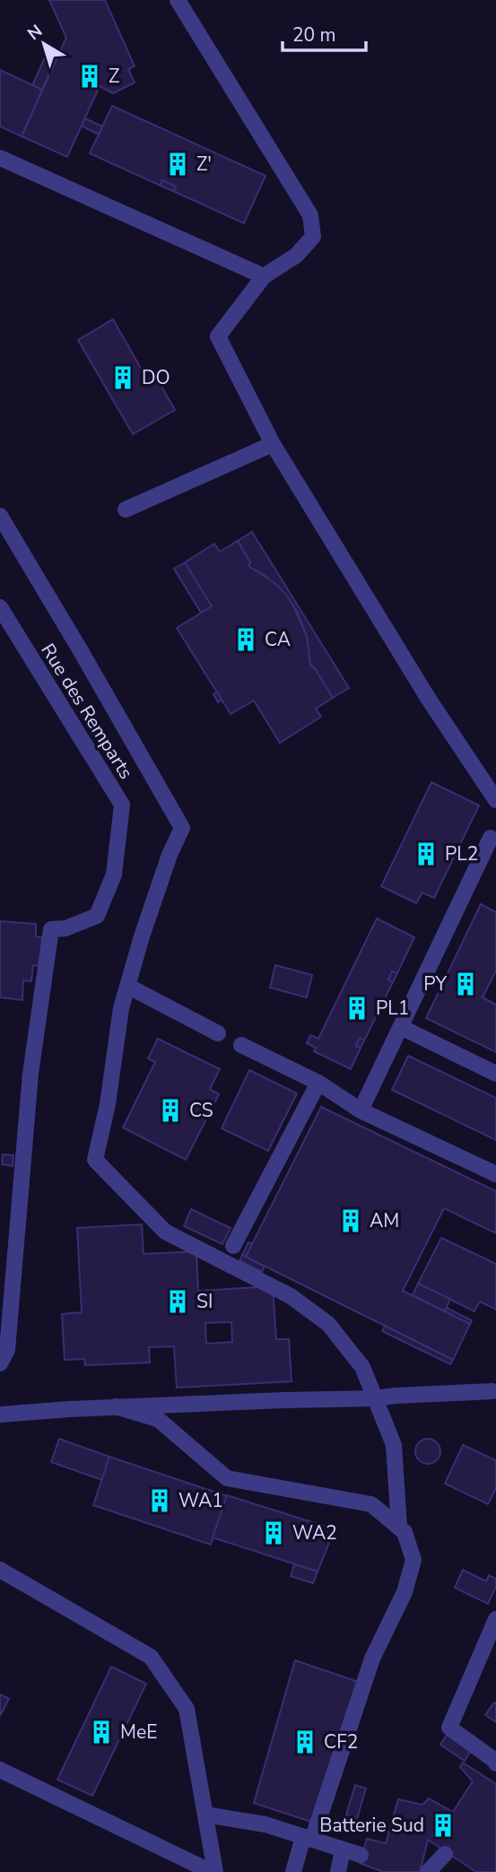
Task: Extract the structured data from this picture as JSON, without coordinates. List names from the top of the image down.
{
  "streets": {
    "lane": ["Rue des Remparts"]
  },
  "places": {
    "building": [
      "Z",
      "Z'",
      "DO",
      "CA",
      "PL2",
      "PY",
      "PL1",
      "CS",
      "AM",
      "SI",
      "WA1",
      "WA2",
      "MeE",
      "CF2",
      "Batterie Sud"
    ]
  },
  "scale_bar": "20 m",
  "north": "top left"
}
